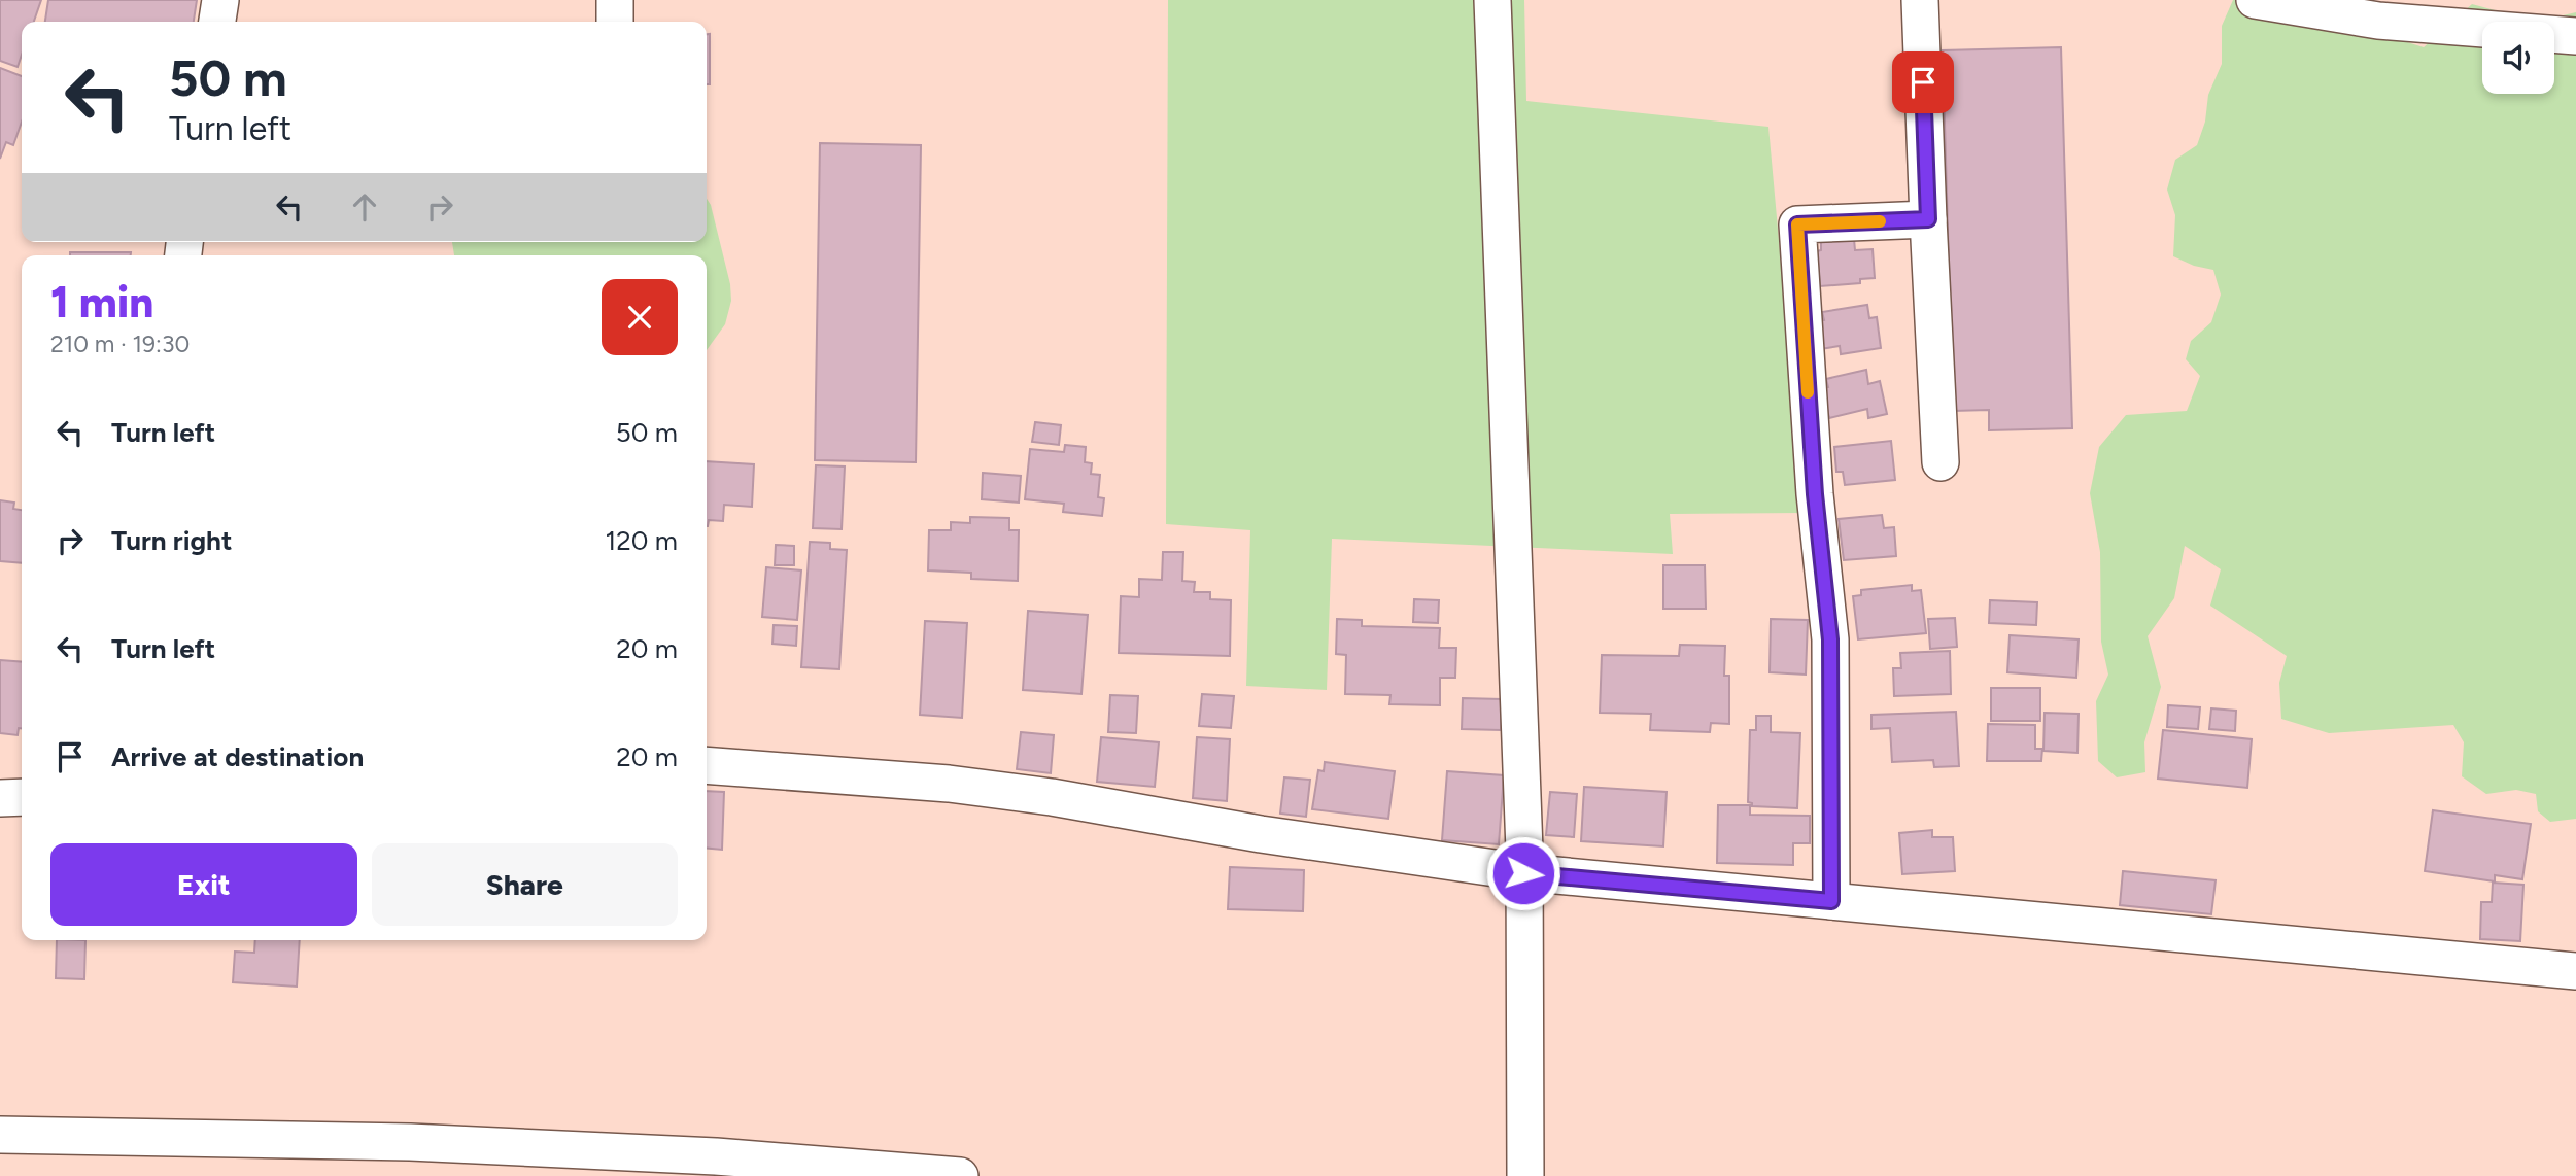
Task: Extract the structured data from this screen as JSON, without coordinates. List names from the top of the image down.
{
  "page": {
    "turn": ["50 m", "Turn left"],
    "heading": ["1 min", "210 m · 19:30"],
    "list": [
      {
        "name": "Turn left",
        "value": "50 m"
      },
      {
        "name": "Turn right",
        "value": "120 m"
      },
      {
        "name": "Turn left",
        "value": "20 m"
      },
      {
        "name": "Arrive at destination",
        "value": "20 m"
      }
    ],
    "buttons": ["Exit", "Share"]
  }
}
